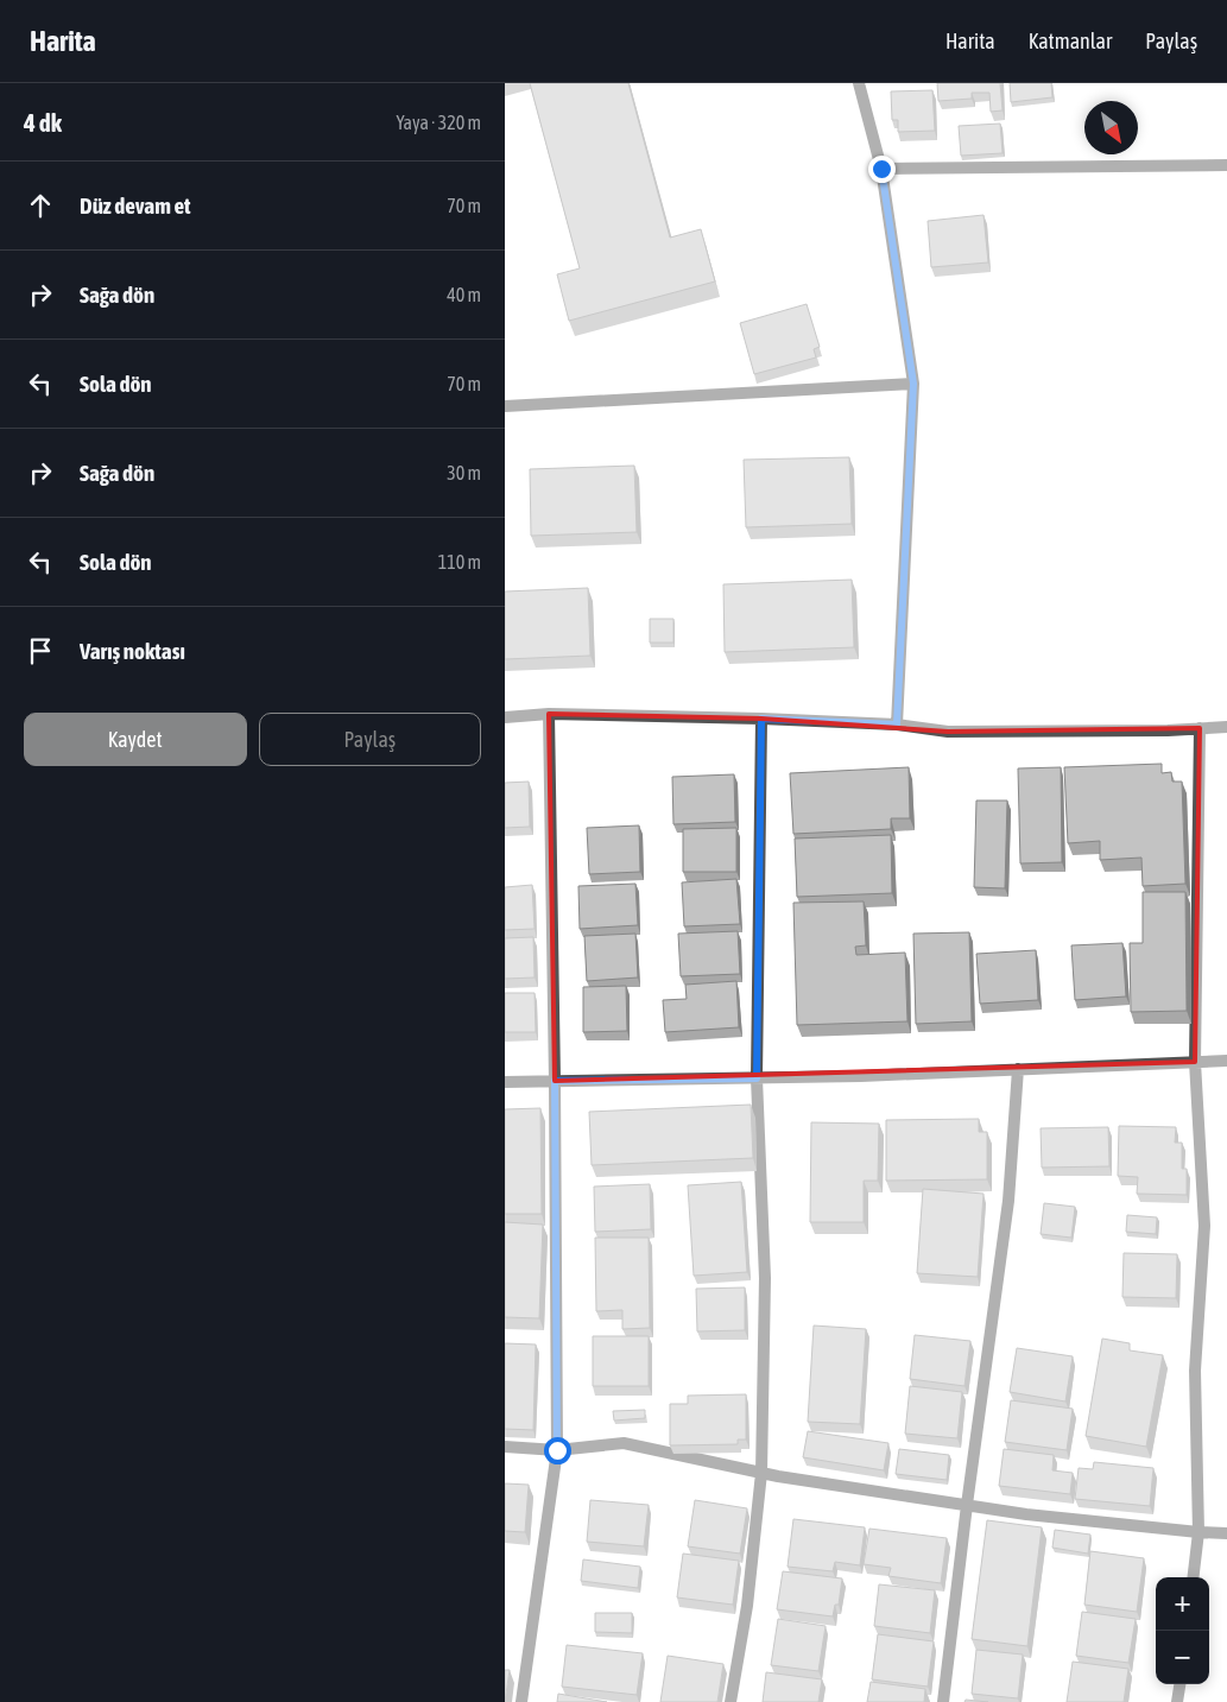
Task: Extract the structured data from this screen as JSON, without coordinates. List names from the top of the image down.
{
  "north": "bottom right",
  "page": {
    "header": "Harita",
    "nav": ["Harita", "Katmanlar", "Paylaş"],
    "heading": ["4 dk", "Yaya · 320 m"],
    "list": [
      ["Düz devam et", "70 m"],
      ["Sağa dön", "40 m"],
      ["Sola dön", "70 m"],
      ["Sağa dön", "30 m"],
      ["Sola dön", "110 m"],
      "Varış noktası"
    ],
    "buttons": ["Kaydet", "Paylaş"],
    "map_buttons": ["+", "−"]
  }
}
